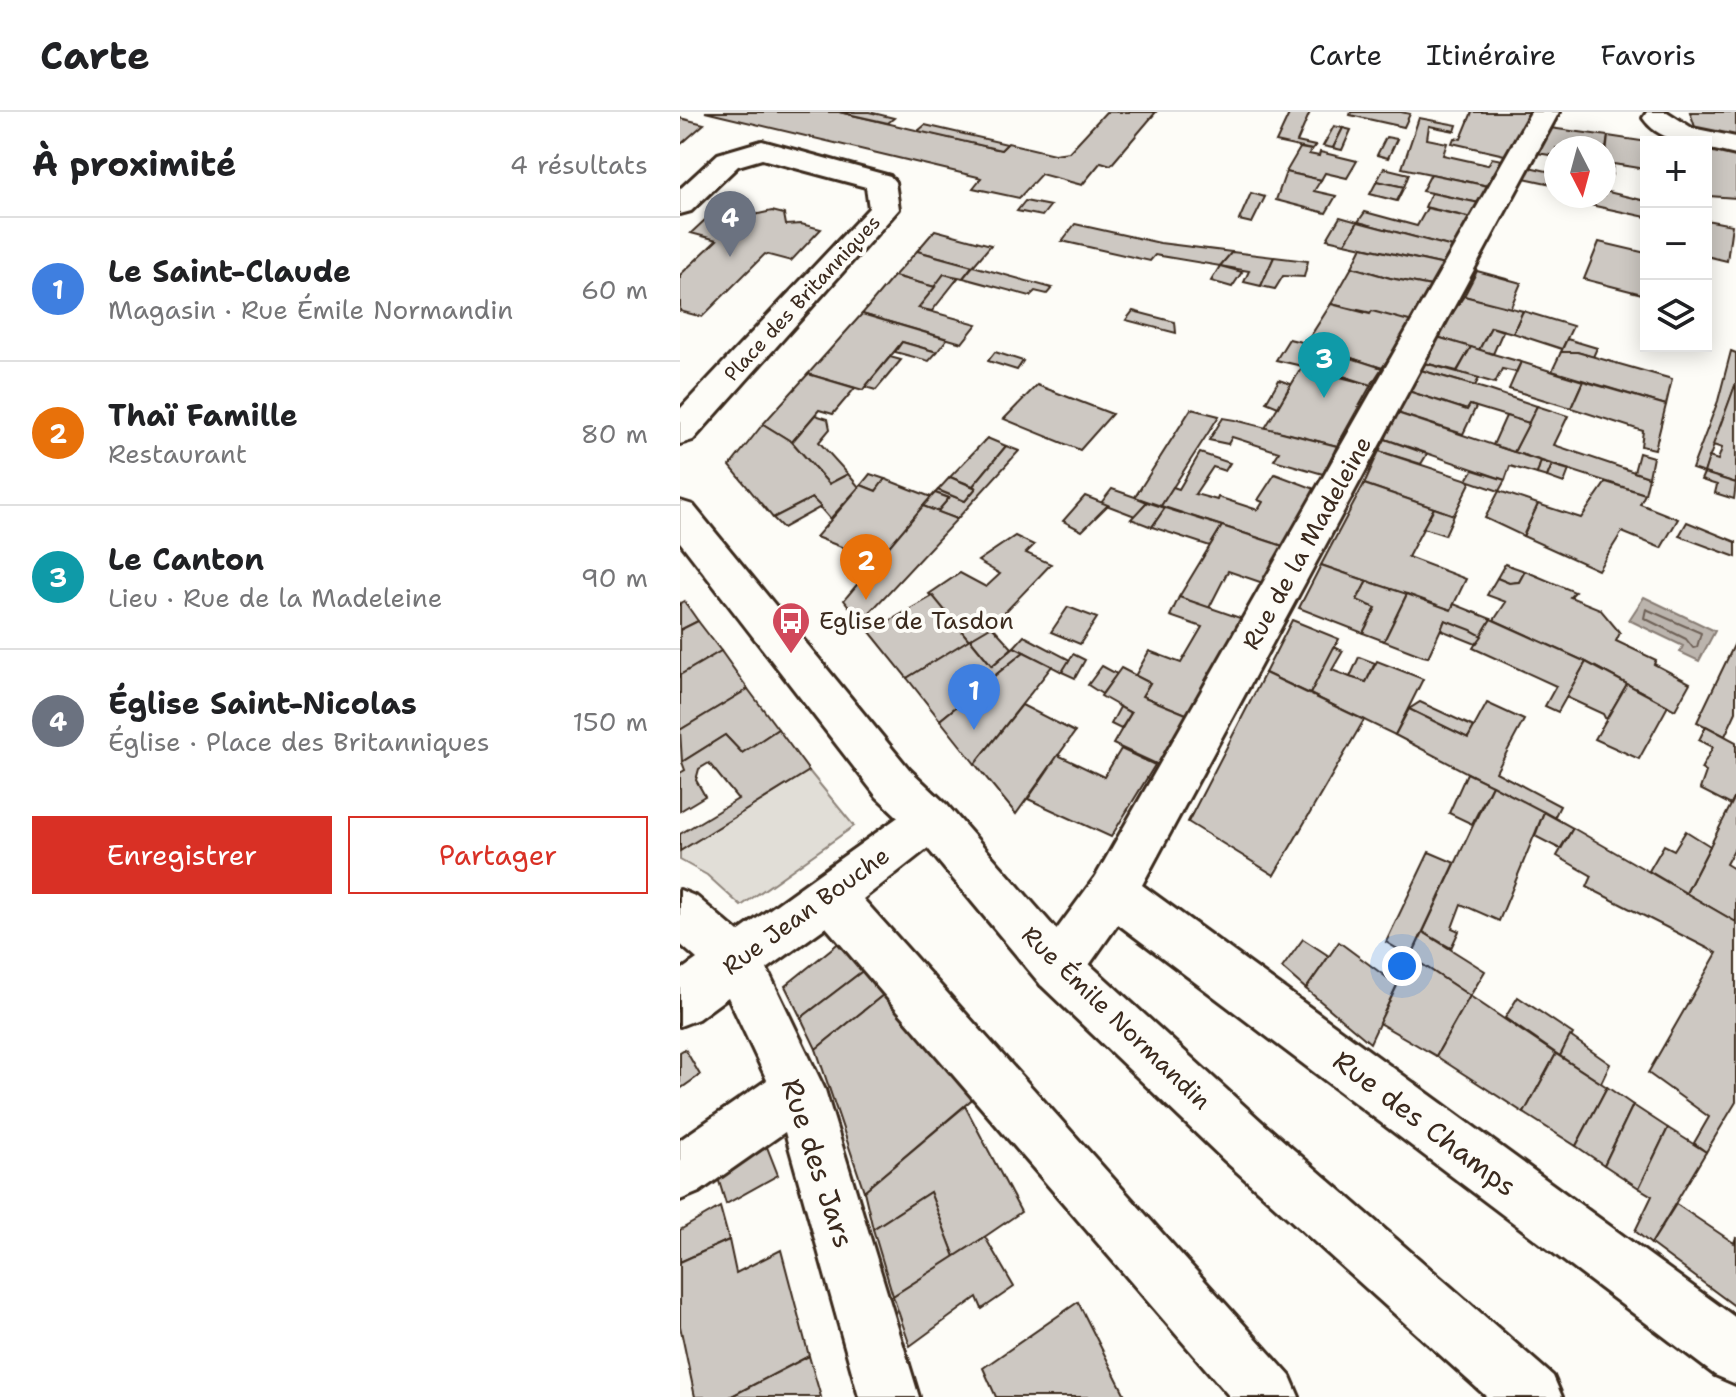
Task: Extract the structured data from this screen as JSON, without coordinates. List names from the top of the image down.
{
  "streets": {
    "street": [
      "Place des Britanniques",
      "Rue de la Madeleine",
      "Rue Jean Bouche",
      "Rue Émile Normandin",
      "Rue des Champs",
      "Rue des Jars"
    ]
  },
  "crossings": [
    ["Rue de la Madeleine", "Rue Émile Normandin"],
    ["Rue de la Madeleine", "Rue des Champs"],
    ["Rue Jean Bouche", "Rue Émile Normandin"],
    ["Rue Jean Bouche", "Rue des Jars"]
  ],
  "places": {
    "bus stop": ["Eglise de Tasdon"]
  },
  "north": "bottom",
  "page": {
    "header": "Carte",
    "nav": ["Carte", "Itinéraire", "Favoris"],
    "heading": ["À proximité", "4 résultats"],
    "map_buttons": ["+", "−"],
    "pins": [
      "4",
      "3",
      "2",
      "1"
    ],
    "list": [
      {
        "mark": "1",
        "name": "Le Saint-Claude",
        "note": "Magasin · Rue Émile Normandin",
        "value": "60 m"
      },
      {
        "mark": "2",
        "name": "Thaï Famille",
        "note": "Restaurant",
        "value": "80 m"
      },
      {
        "mark": "3",
        "name": "Le Canton",
        "note": "Lieu · Rue de la Madeleine",
        "value": "90 m"
      },
      {
        "mark": "4",
        "name": "Église Saint-Nicolas",
        "note": "Église · Place des Britanniques",
        "value": "150 m"
      }
    ],
    "buttons": ["Enregistrer", "Partager"]
  }
}
